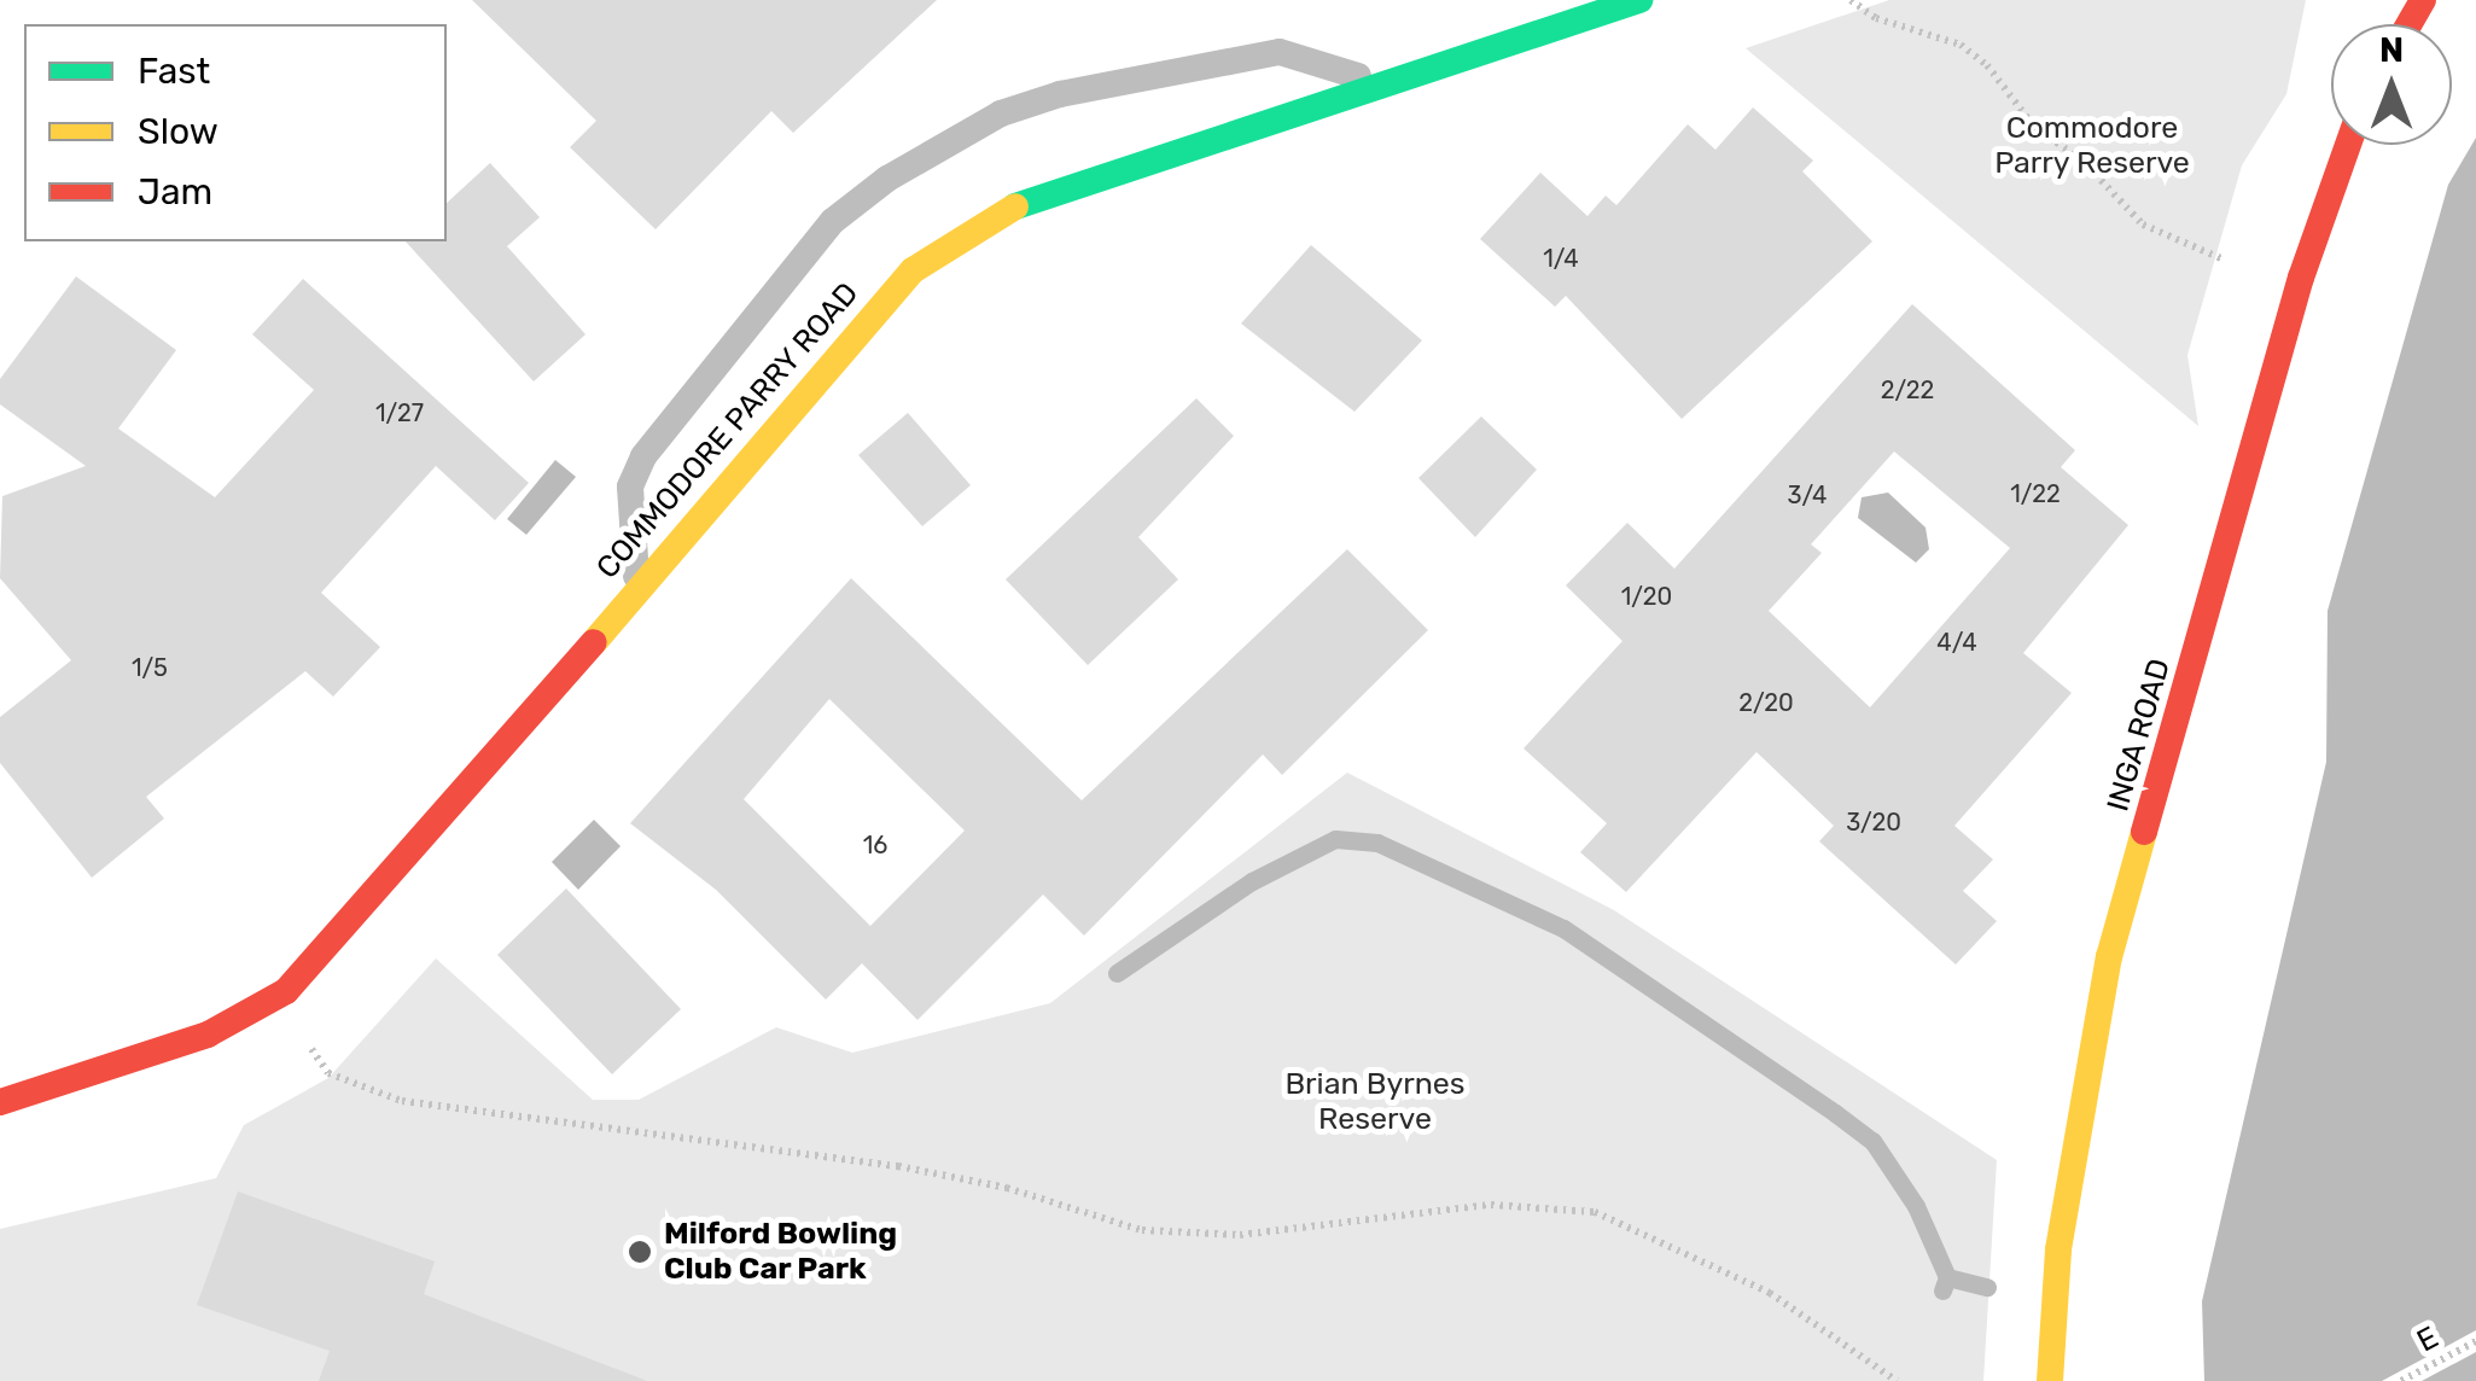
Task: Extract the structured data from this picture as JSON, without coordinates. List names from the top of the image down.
{
  "streets": {
    "street": ["COMMODORE PARRY ROAD", "INGA ROAD"],
    "path": ["E"]
  },
  "parks": ["Commodore Parry Reserve", "Brian Byrnes Reserve"],
  "places": ["Milford Bowling Club Car Park"],
  "house_numbers": [
    "1/4",
    "2/22",
    "1/27",
    "1/22",
    "3/4",
    "1/20",
    "4/4",
    "1/5",
    "2/20",
    "3/20",
    "16"
  ],
  "legend": ["Fast", "Slow", "Jam"],
  "north": "top"
}
